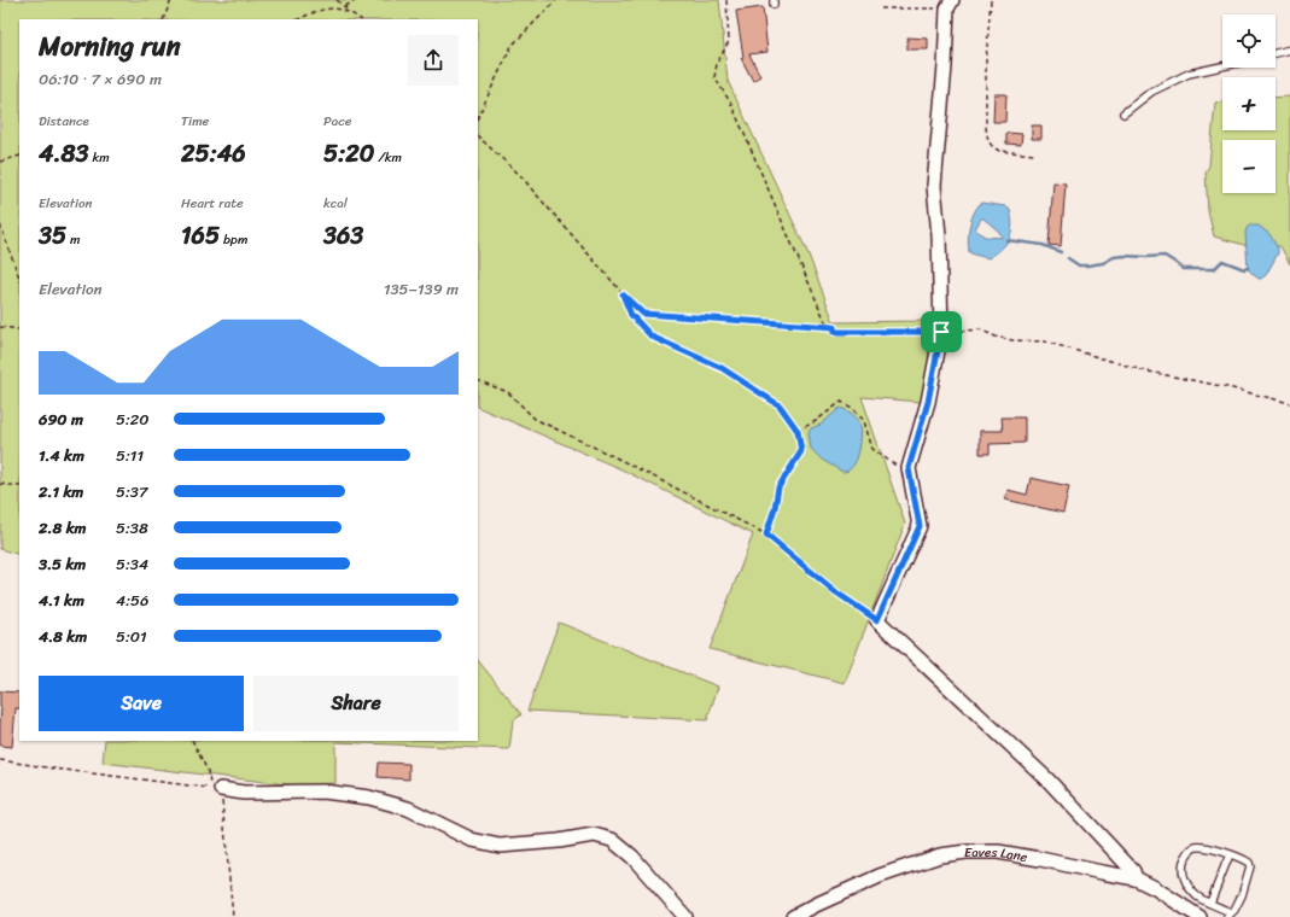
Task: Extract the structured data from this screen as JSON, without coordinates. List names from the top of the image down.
{
  "streets": {
    "street": ["Eaves Lane"]
  },
  "page": {
    "map_buttons": ["+", "−"],
    "heading": ["Morning run", "06:10 · 7 × 690 m"],
    "stats": [
      ["Distance", "4.83 km"],
      ["Time", "25:46"],
      ["Pace", "5:20 /km"],
      ["Elevation", "35 m"],
      ["Heart rate", "165 bpm"],
      ["kcal", "363"]
    ],
    "chart": ["Elevation", "135–139 m"],
    "list": [
      {
        "name": "690 m",
        "note": "5:20"
      },
      {
        "name": "1.4 km",
        "note": "5:11"
      },
      {
        "name": "2.1 km",
        "note": "5:37"
      },
      {
        "name": "2.8 km",
        "note": "5:38"
      },
      {
        "name": "3.5 km",
        "note": "5:34"
      },
      {
        "name": "4.1 km",
        "note": "4:56"
      },
      {
        "name": "4.8 km",
        "note": "5:01"
      }
    ],
    "buttons": ["Save", "Share"]
  }
}
